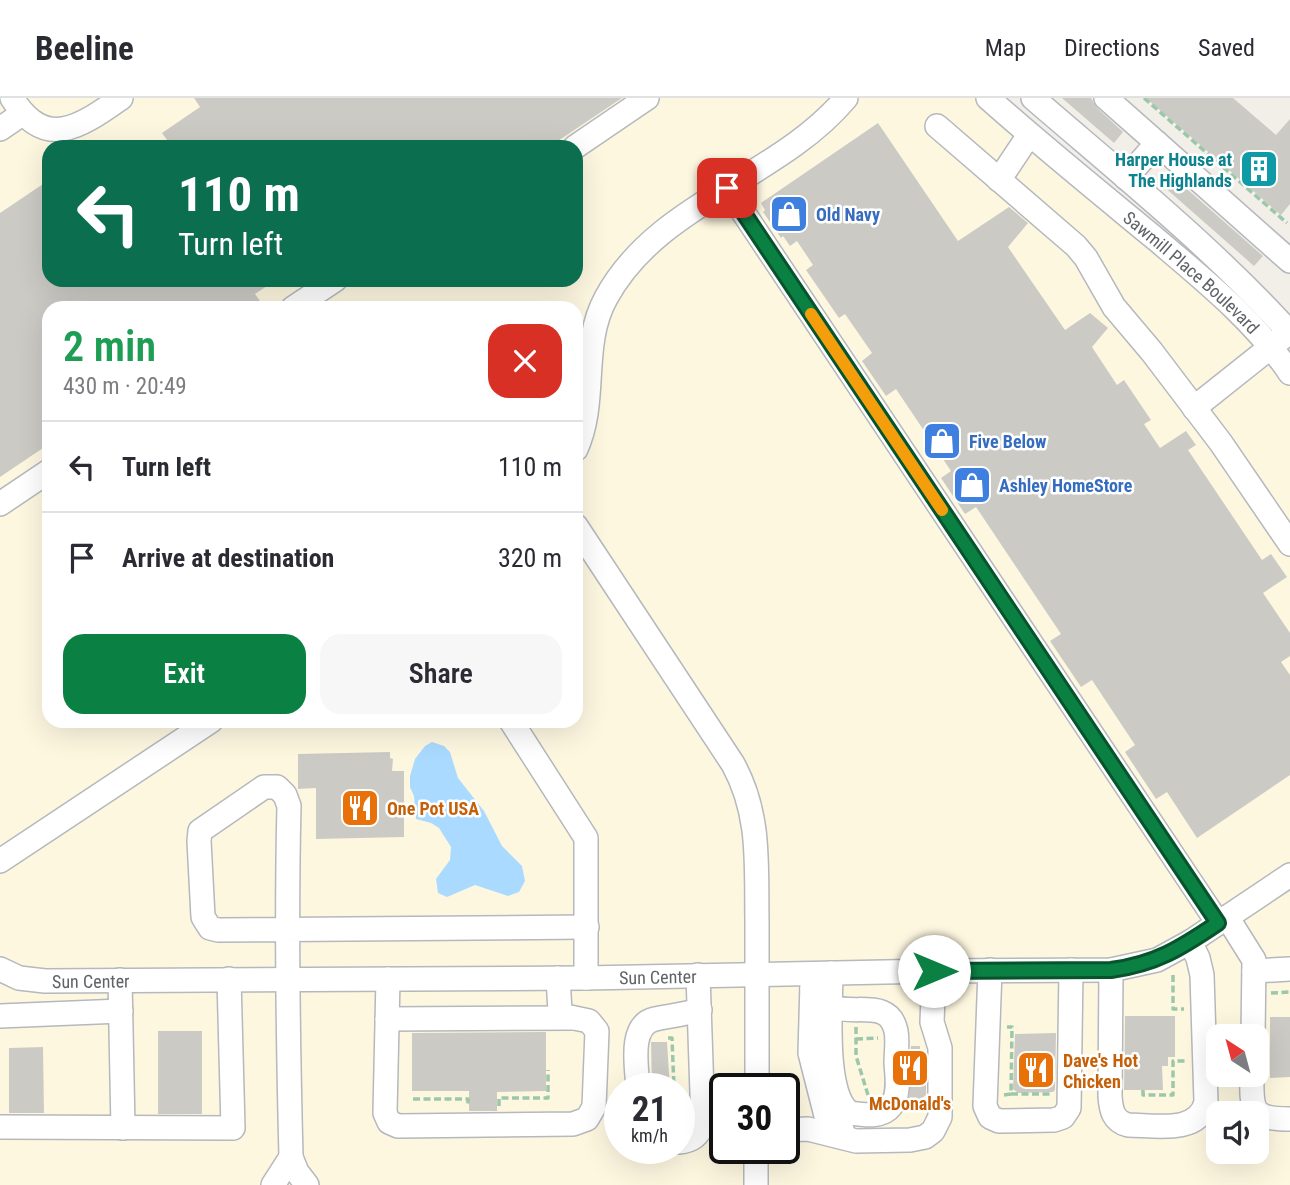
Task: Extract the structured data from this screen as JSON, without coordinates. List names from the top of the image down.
{
  "streets": {
    "street": ["Sawmill Place Boulevard", "Sun Center"]
  },
  "places": {
    "building": ["Harper House at The Highlands"],
    "shop": ["Old Navy", "Five Below", "Ashley HomeStore"],
    "restaurant": ["One Pot USA", "McDonald's", "Dave's Hot Chicken"]
  },
  "north": "top left",
  "page": {
    "header": "Beeline",
    "nav": ["Map", "Directions", "Saved"],
    "turn": ["110 m", "Turn left"],
    "heading": ["2 min", "430 m · 20:49"],
    "list": [
      {
        "name": "Turn left",
        "value": "110 m"
      },
      {
        "name": "Arrive at destination",
        "value": "320 m"
      }
    ],
    "buttons": ["Exit", "Share"],
    "speed": "21 km/h",
    "limit": "30"
  }
}
